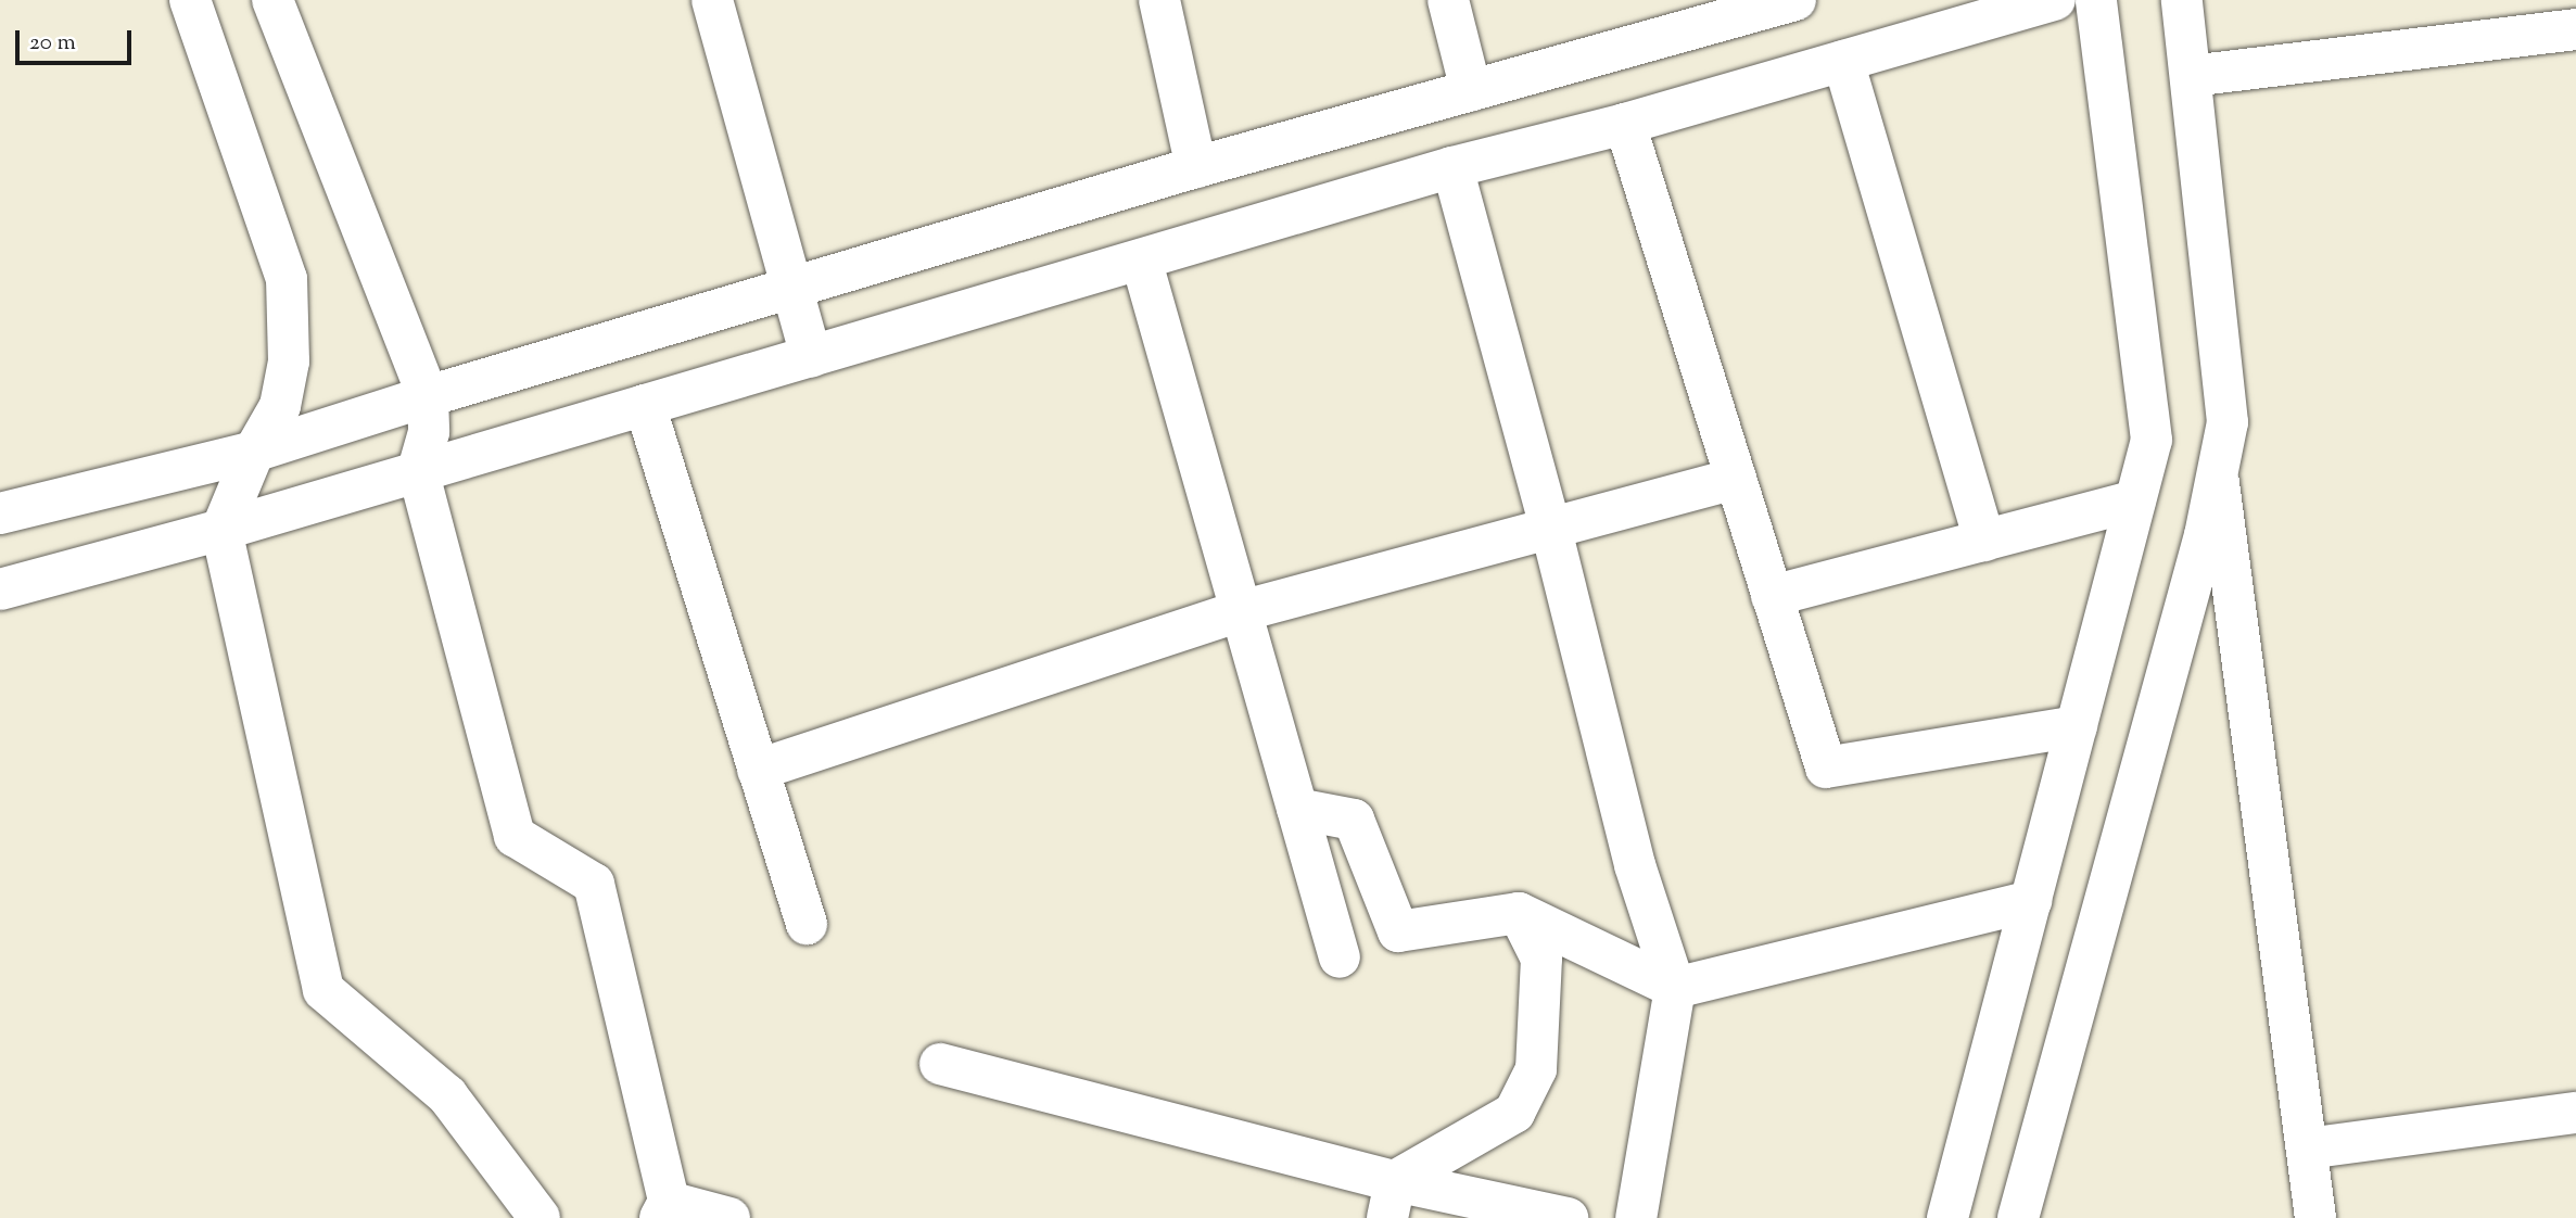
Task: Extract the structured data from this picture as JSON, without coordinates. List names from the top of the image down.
{
  "scale_bar": "20 m"
}
